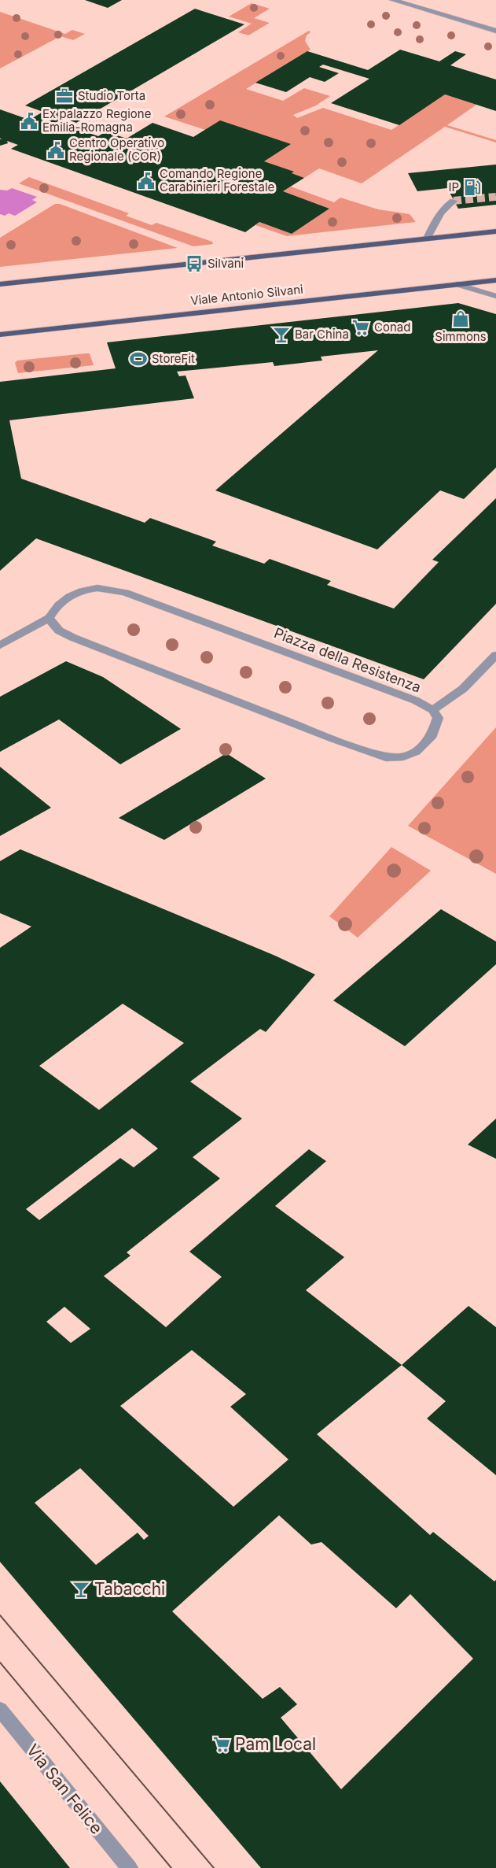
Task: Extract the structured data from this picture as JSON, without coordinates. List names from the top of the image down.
{
  "streets": {
    "main road": ["Viale Antonio Silvani"],
    "street": ["Piazza della Resistenza", "Via San Felice"]
  },
  "places": {
    "office": ["Studio Torta"],
    "public building": ["Ex palazzo Regione Emilia-Romagna", "Centro Operativo Regionale (COR)", "Comando Regione Carabinieri Forestale"],
    "fuel station": ["IP"],
    "bus stop": ["Silvani"],
    "shop": ["Simmons"],
    "supermarket": ["Conad", "Pam Local"],
    "bar": ["Bar China", "Tabacchi"],
    "sports": ["StoreFit"]
  }
}
